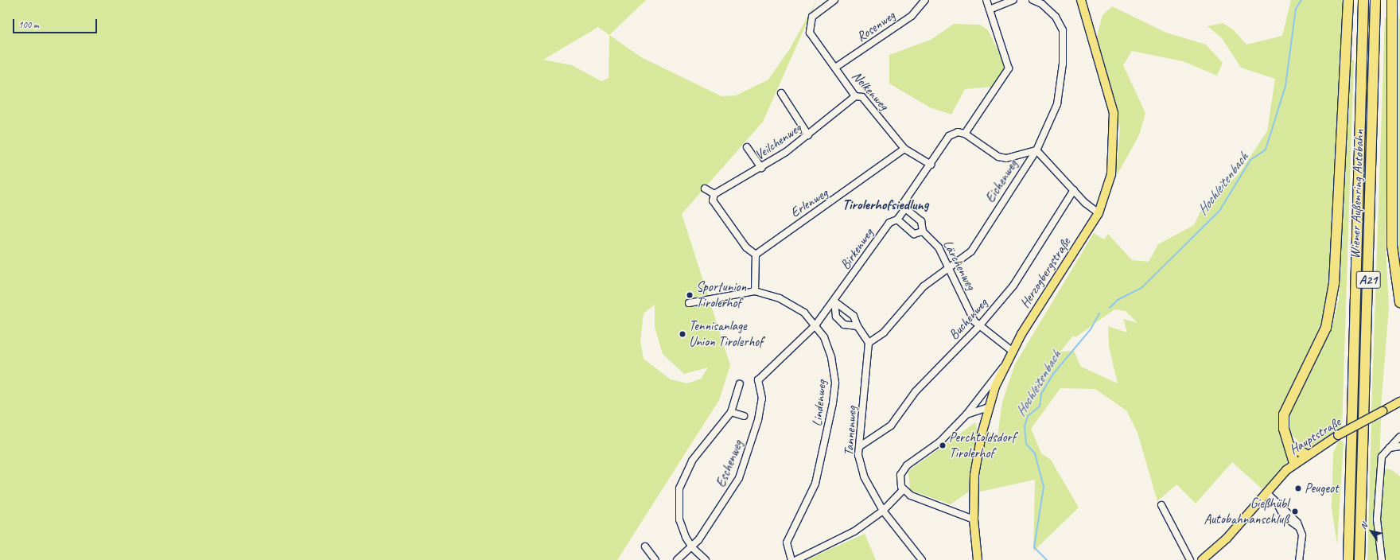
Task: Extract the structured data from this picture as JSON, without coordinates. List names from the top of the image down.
{
  "streets": {
    "highway": ["Wiener Außenring Autobahn", "A21"],
    "main road": ["Herzogbergstraße", "Hauptstraße"],
    "street": [
      "Rosenweg",
      "Nelkenweg",
      "Veilchenweg",
      "Eichenweg",
      "Erlenweg",
      "Birkenweg",
      "Lärchenweg",
      "Buchenweg",
      "Lindenweg",
      "Tannenweg",
      "Eschenweg"
    ]
  },
  "crossings": [
    ["Rosenweg", "Nelkenweg"],
    ["Nelkenweg", "Veilchenweg"],
    ["Nelkenweg", "Erlenweg"],
    ["Nelkenweg", "Birkenweg"],
    ["Eichenweg", "Lärchenweg"],
    ["Eichenweg", "Tannenweg"],
    ["Birkenweg", "Lärchenweg"],
    ["Birkenweg", "Lindenweg"],
    ["Birkenweg", "Eschenweg"],
    ["Lärchenweg", "Herzogbergstraße"],
    ["Lärchenweg", "Buchenweg"],
    ["Buchenweg", "Tannenweg"]
  ],
  "districts": ["Tirolerhofsiedlung"],
  "water": ["Hochleitenbach"],
  "places": [
    "Sportunion Tirolerhof",
    "Tennisanlage Union Tirolerhof",
    "Perchtoldsdorf Tirolerhof",
    "Peugeot",
    "Gießhübl Autobahnanschluß"
  ],
  "scale_bar": "100 m",
  "north": "top left"
}
